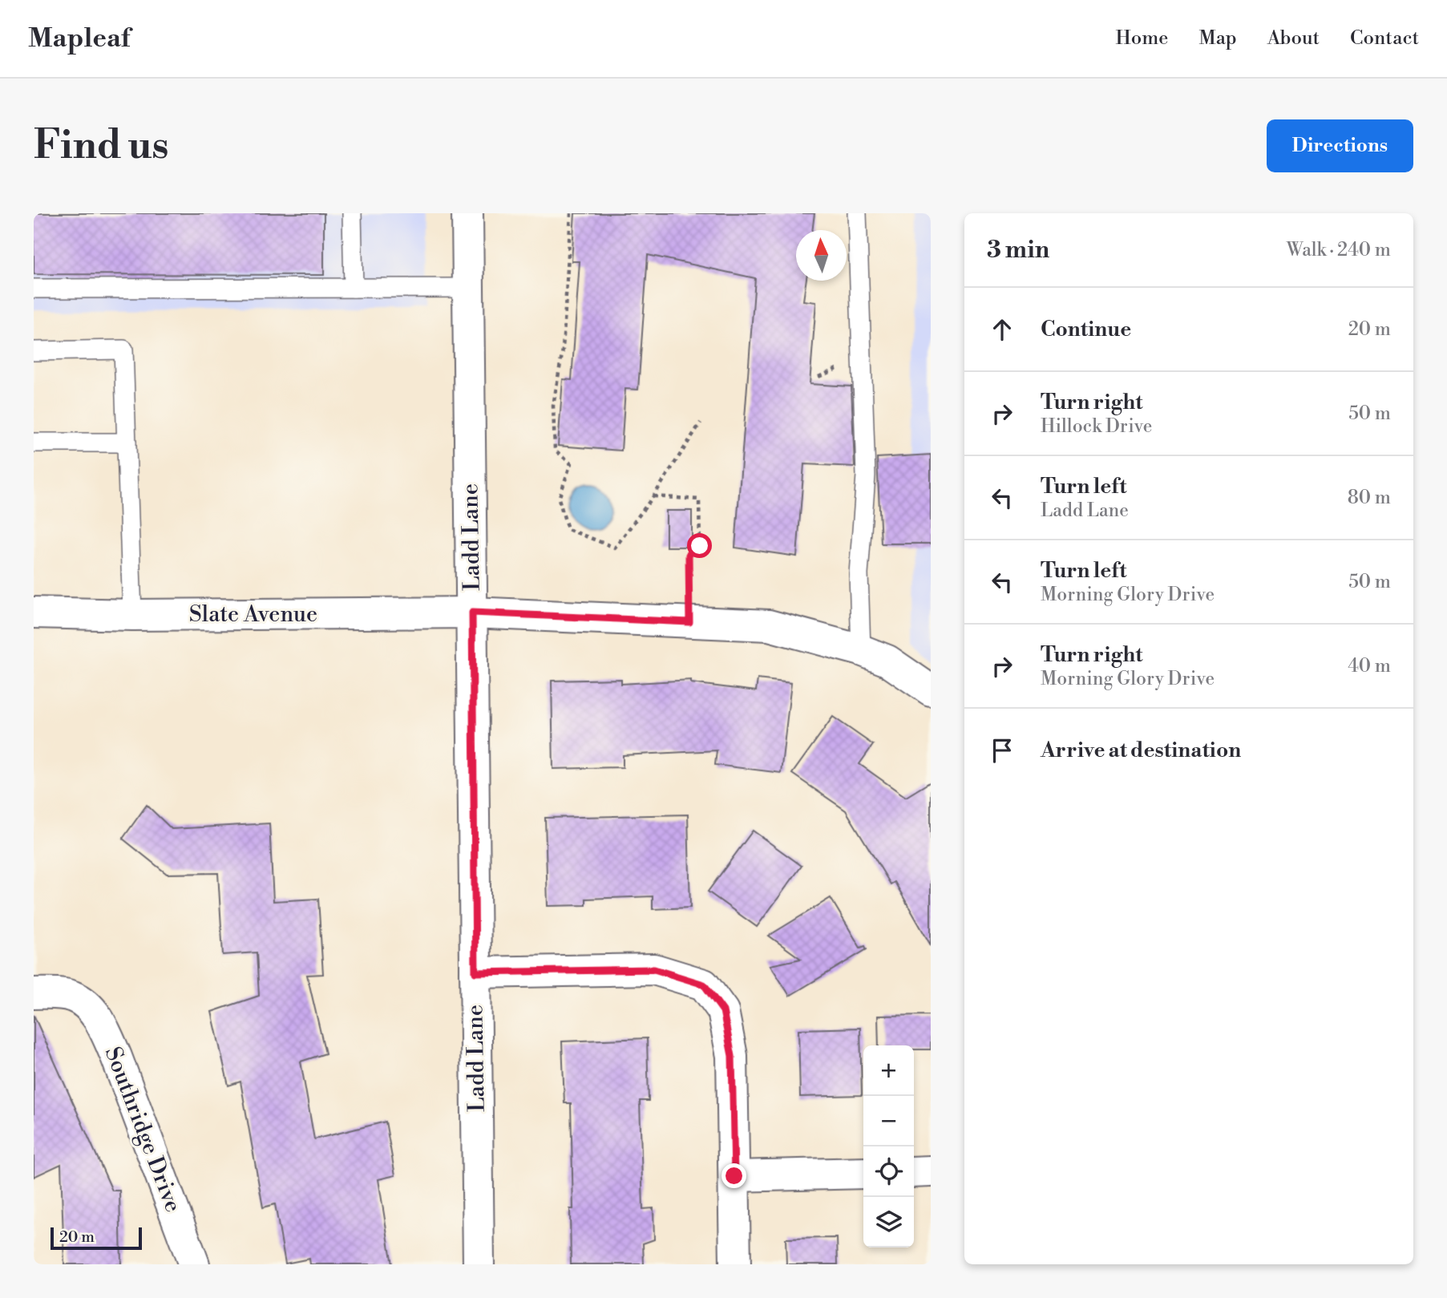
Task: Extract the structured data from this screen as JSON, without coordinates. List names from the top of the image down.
{
  "streets": {
    "street": ["Ladd Lane", "Slate Avenue", "Southridge Drive"]
  },
  "crossings": [
    ["Ladd Lane", "Slate Avenue"]
  ],
  "scale_bar": "20 m",
  "north": "top",
  "page": {
    "header": "Mapleaf",
    "nav": [
      "Home",
      "Map",
      "About",
      "Contact"
    ],
    "buttons": "Directions",
    "title": "Find us",
    "heading": ["3 min", "Walk · 240 m"],
    "list": [
      ["Continue", "20 m"],
      ["Turn right", "Hillock Drive", "50 m"],
      ["Turn left", "Ladd Lane", "80 m"],
      ["Turn left", "Morning Glory Drive", "50 m"],
      ["Turn right", "Morning Glory Drive", "40 m"],
      "Arrive at destination"
    ],
    "map_buttons": ["+", "−"],
    "scale": "20 m"
  }
}
